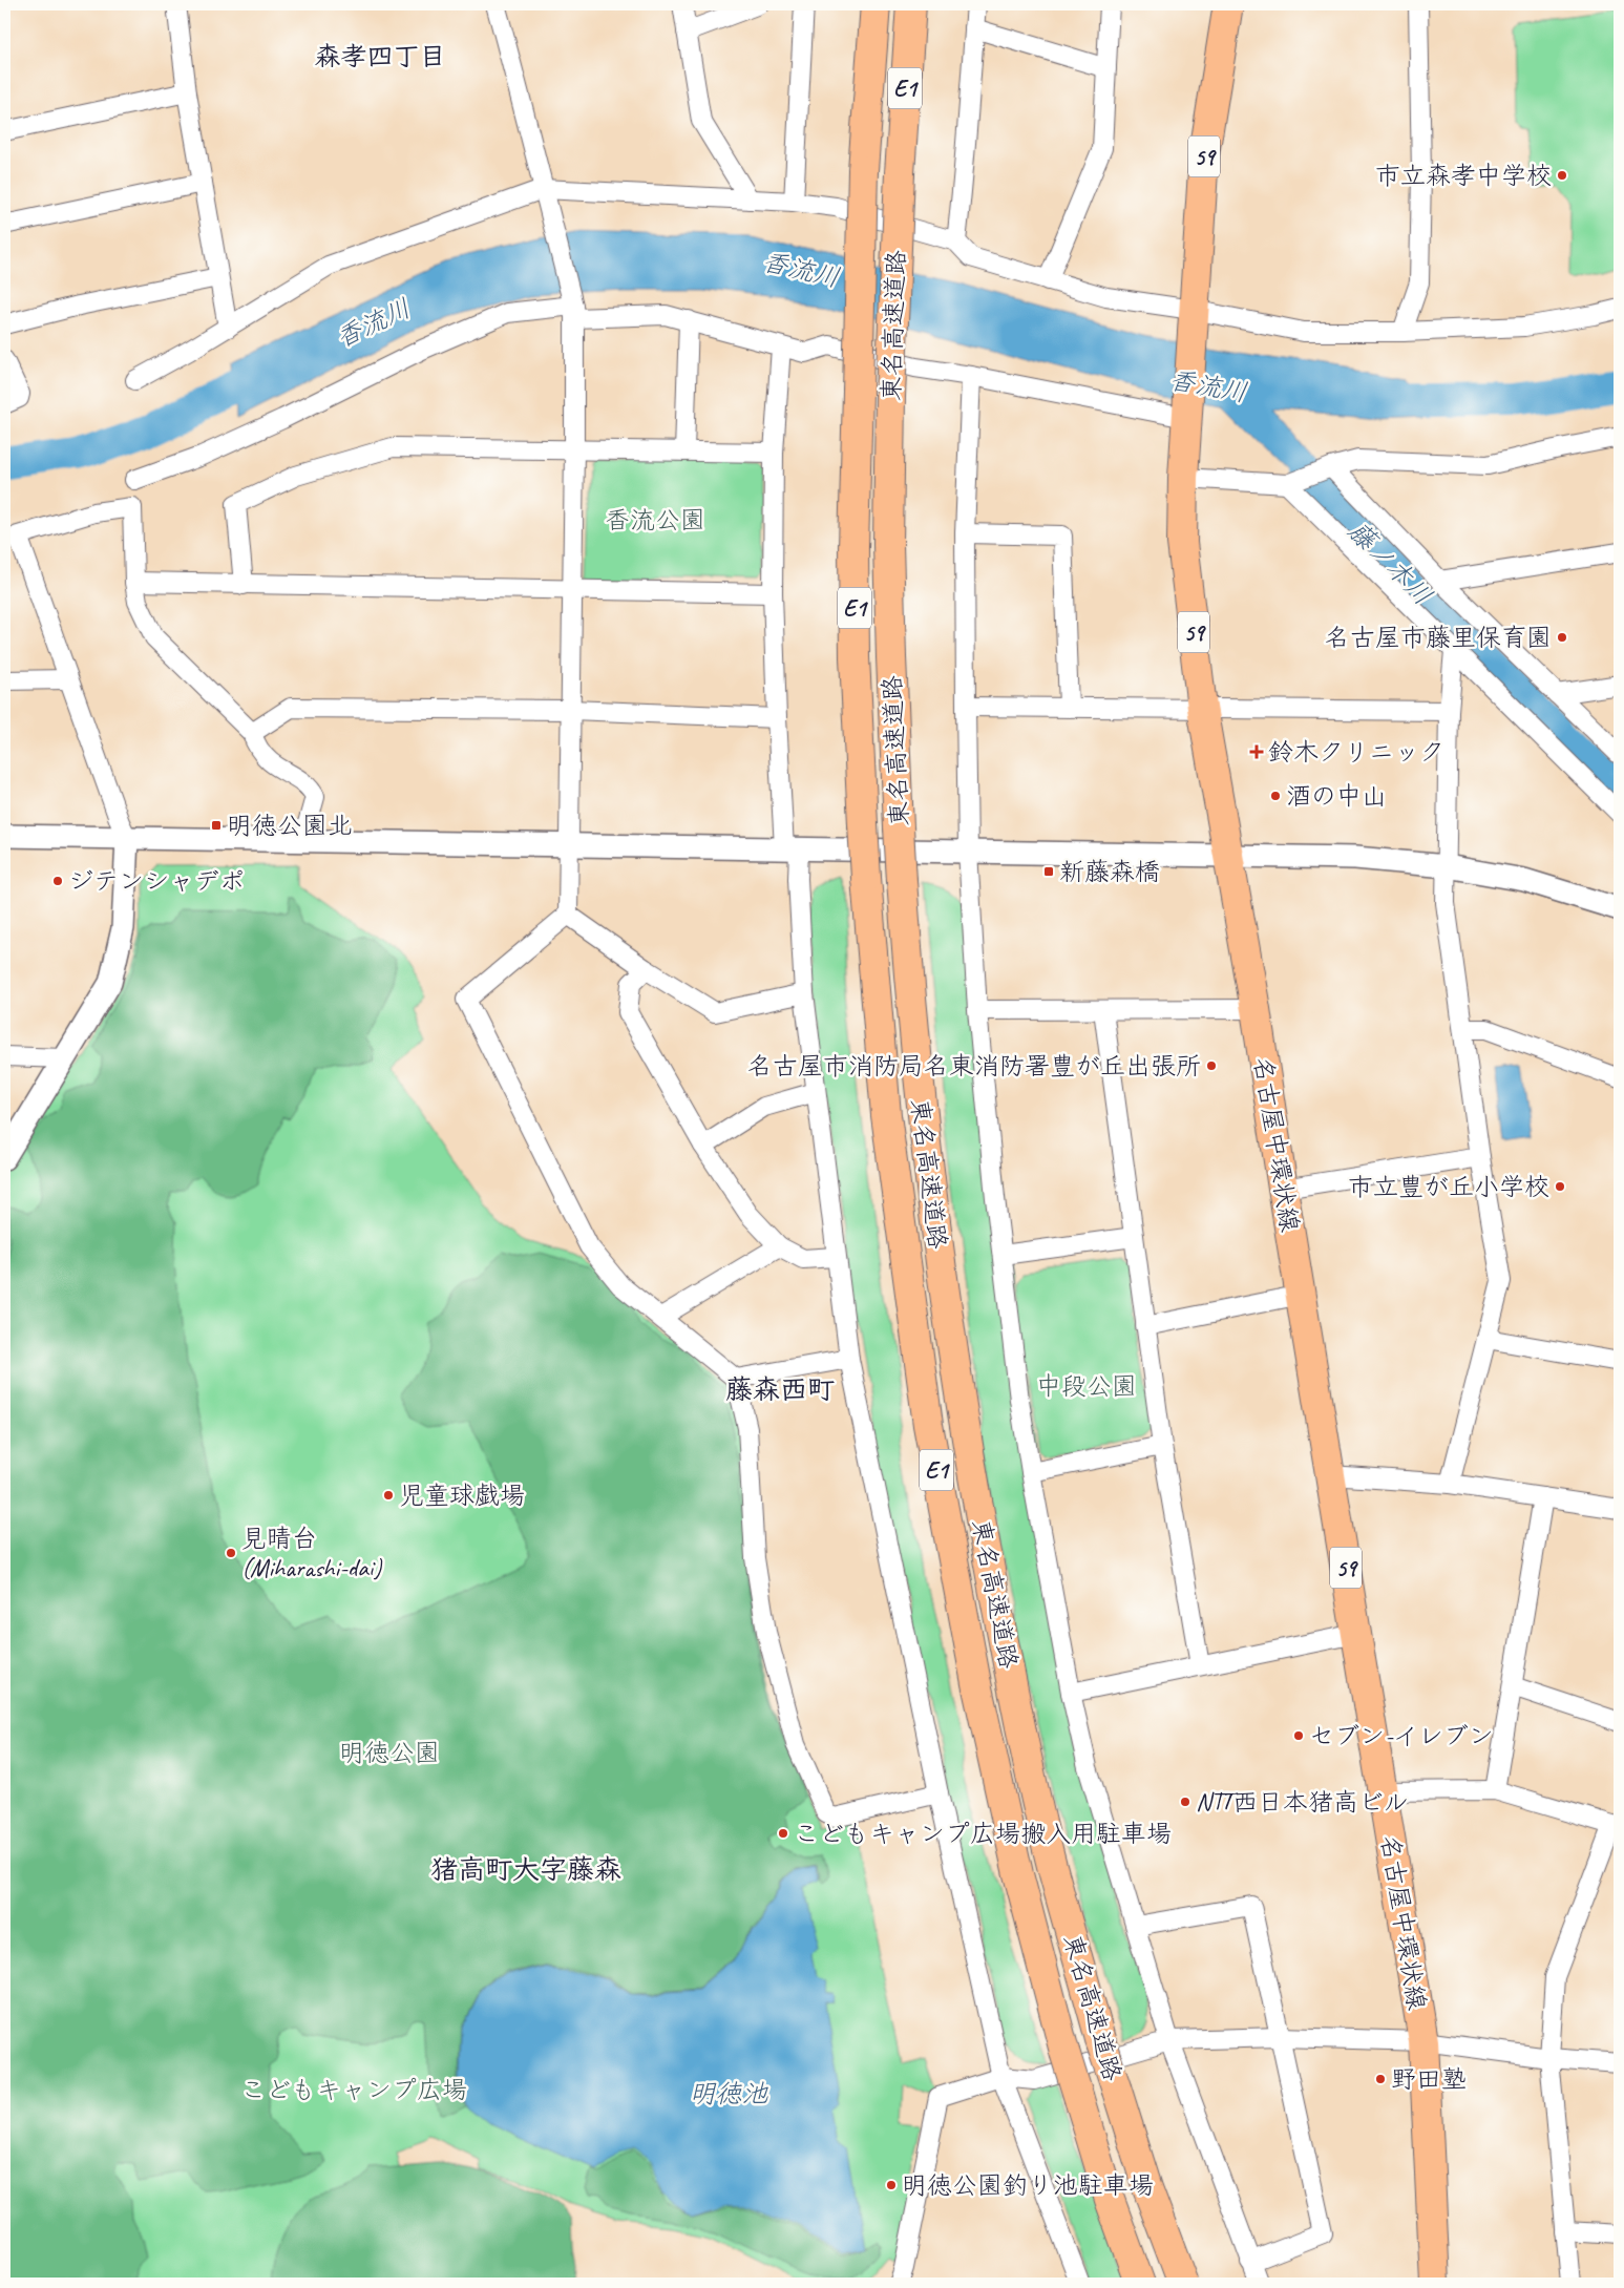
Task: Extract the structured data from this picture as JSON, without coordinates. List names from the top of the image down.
{
  "streets": {
    "main road": [
      "E1",
      "59",
      "東名高速道路",
      "名古屋中環状線"
    ]
  },
  "districts": ["森孝四丁目", "藤森西町", "猪高町大字藤森"],
  "water": ["香流川", "藤ノ木川", "明徳池"],
  "parks": [
    "香流公園",
    "中段公園",
    "明徳公園",
    "こどもキャンプ広場"
  ],
  "places": {
    "other": [
      "市立森孝中学校",
      "名古屋市藤里保育園",
      "酒の中山",
      "ジテンシャデポ",
      "名古屋市消防局名東消防署豊が丘出張所",
      "市立豊が丘小学校",
      "児童球戯場",
      "見晴台 (Miharashi-dai)",
      "セブン-イレブン",
      "NTT西日本猪高ビル",
      "こどもキャンプ広場搬入用駐車場",
      "野田塾",
      "明徳公園釣り池駐車場"
    ],
    "health": ["鈴木クリニック"],
    "transit": ["明徳公園北", "新藤森橋"]
  }
}
